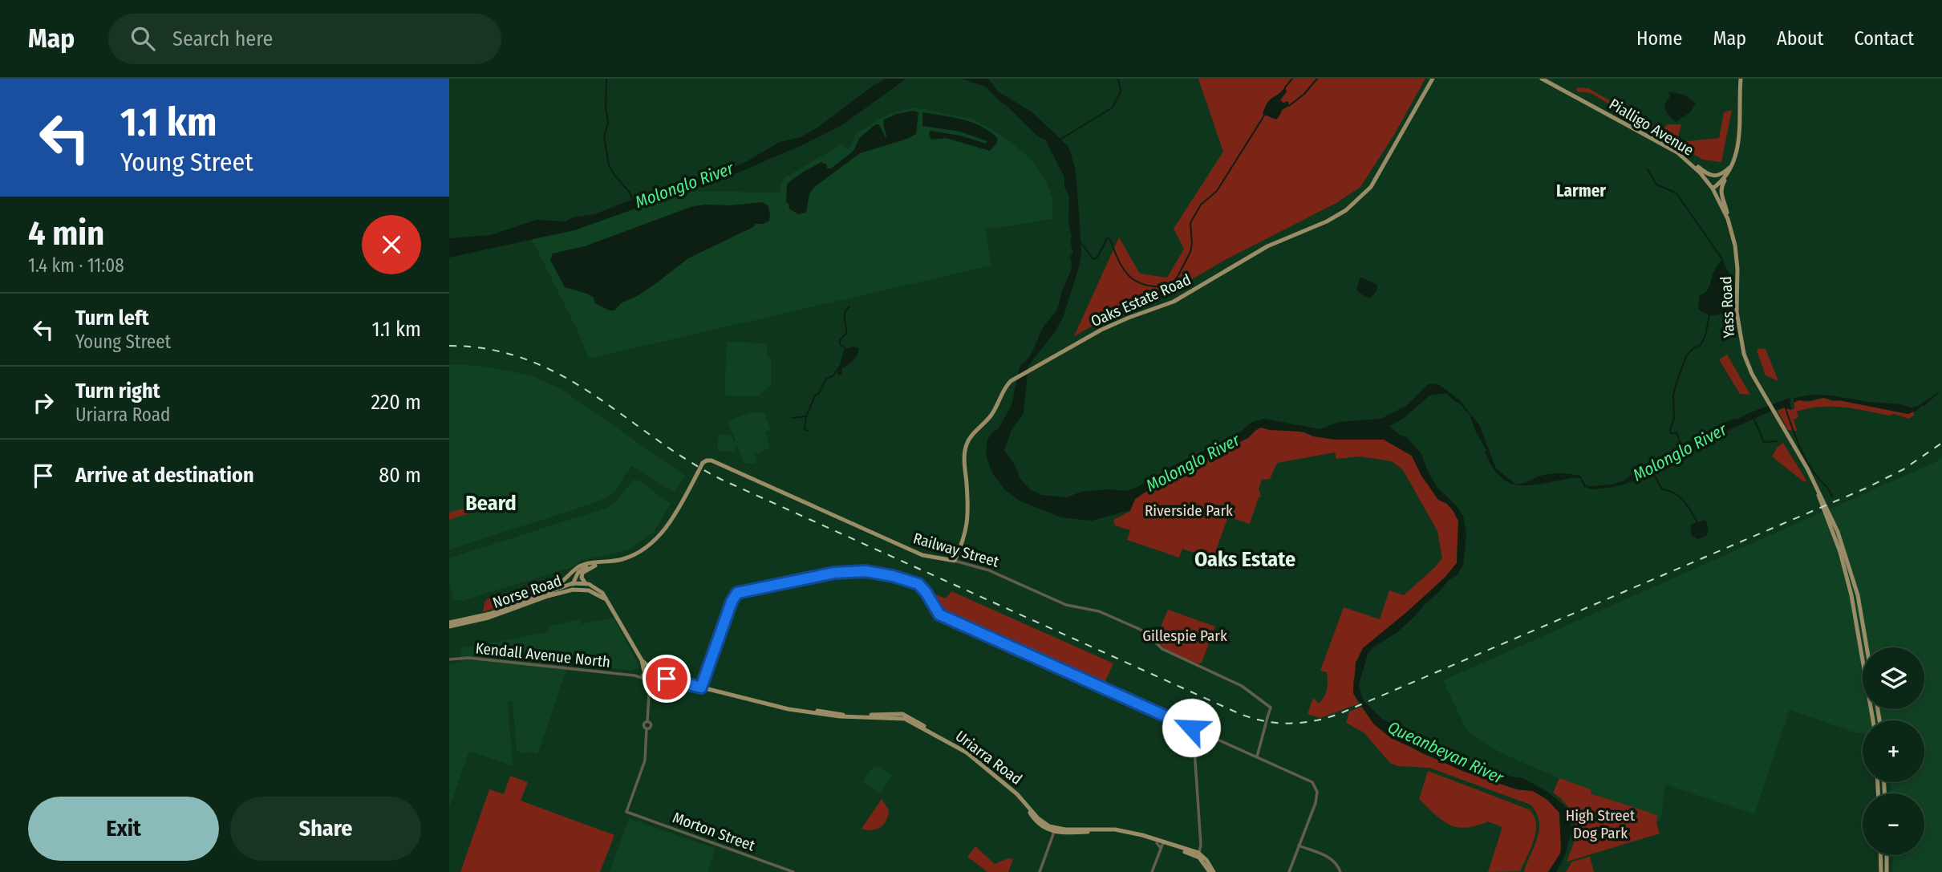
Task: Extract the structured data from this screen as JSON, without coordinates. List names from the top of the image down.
{
  "streets": {
    "main road": [
      "Pialligo Avenue",
      "Oaks Estate Road",
      "Yass Road",
      "Railway Street",
      "Norse Road",
      "Uriarra Road"
    ],
    "street": ["Kendall Avenue North", "Morton Street"]
  },
  "crossings": [
    ["Pialligo Avenue", "Yass Road"],
    ["Oaks Estate Road", "Railway Street"],
    ["Railway Street", "Norse Road"],
    ["Kendall Avenue North", "Uriarra Road"],
    ["Kendall Avenue North", "Morton Street"],
    ["Uriarra Road", "Morton Street"]
  ],
  "districts": ["Larmer", "Beard", "Oaks Estate"],
  "water": ["Molonglo River", "Queanbeyan River"],
  "parks": ["Riverside Park", "Gillespie Park", "High Street Dog Park"],
  "page": {
    "header": "Map",
    "search": "Search here",
    "nav": [
      "Home",
      "Map",
      "About",
      "Contact"
    ],
    "turn": ["1.1 km", "Young Street"],
    "heading": ["4 min", "1.4 km · 11:08"],
    "list": [
      {
        "name": "Turn left",
        "note": "Young Street",
        "value": "1.1 km"
      },
      {
        "name": "Turn right",
        "note": "Uriarra Road",
        "value": "220 m"
      },
      {
        "name": "Arrive at destination",
        "value": "80 m"
      }
    ],
    "map_buttons": ["+", "−"],
    "buttons": ["Exit", "Share"]
  }
}
